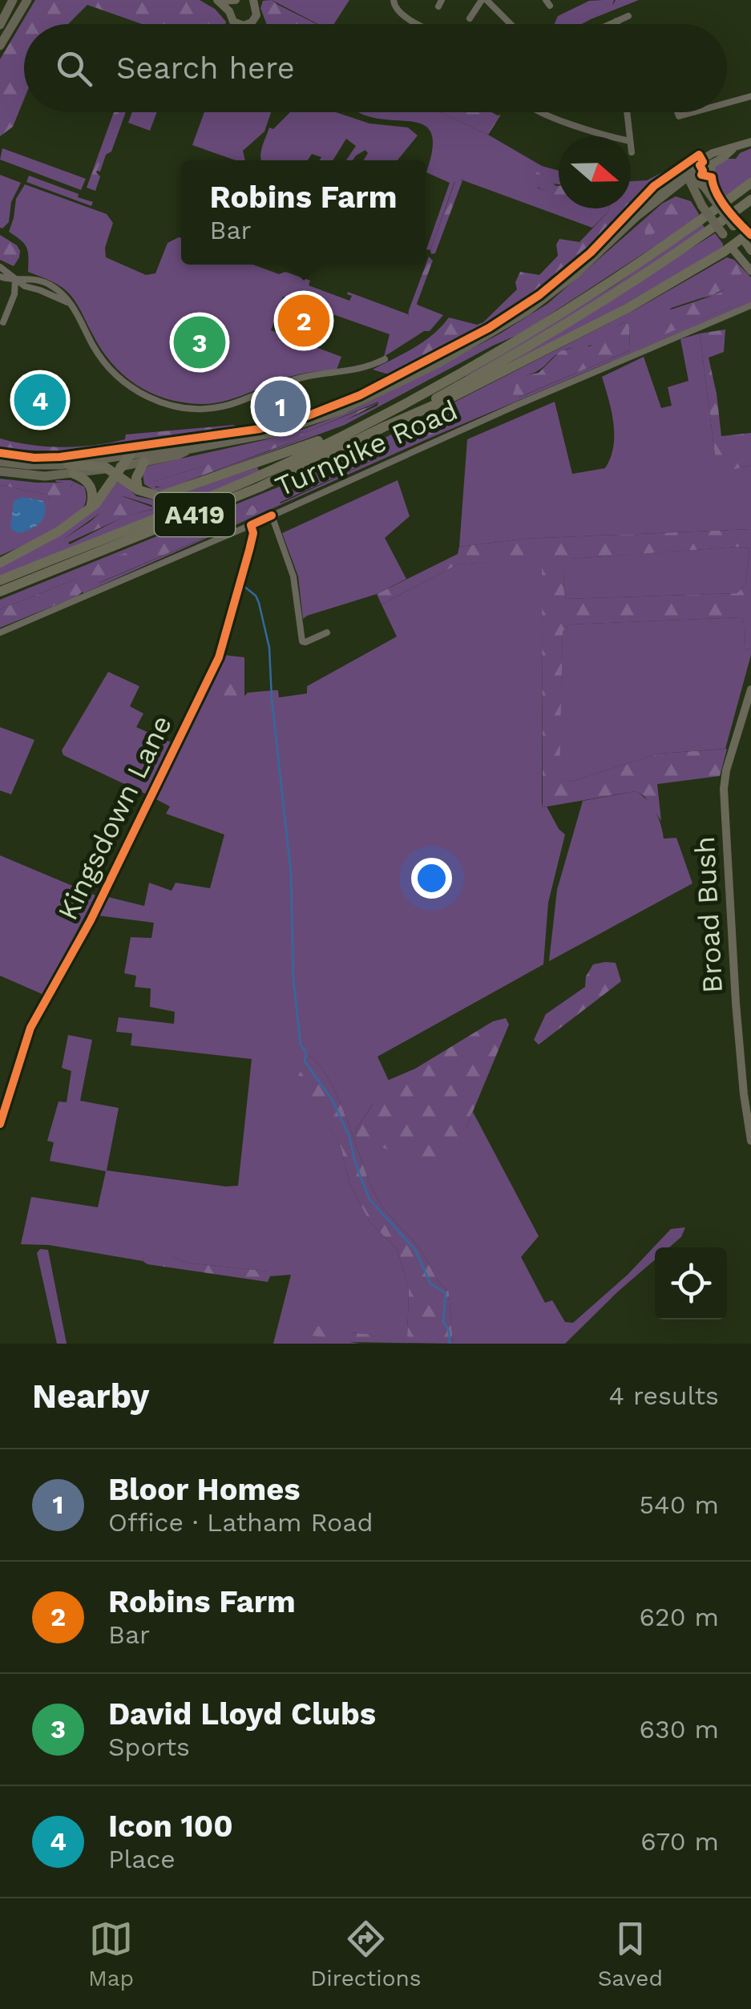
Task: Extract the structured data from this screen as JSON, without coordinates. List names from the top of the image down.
{
  "streets": {
    "highway": ["A419"],
    "main road": ["Broad Bush"],
    "street": ["Turnpike Road", "Kingsdown Lane"]
  },
  "crossings": [
    ["Turnpike Road", "Kingsdown Lane"]
  ],
  "north": "right",
  "page": {
    "search": "Search here",
    "popup": ["Robins Farm", "Bar"],
    "pins": [
      "2",
      "3",
      "4",
      "1"
    ],
    "heading": ["Nearby", "4 results"],
    "list": [
      {
        "mark": "1",
        "name": "Bloor Homes",
        "note": "Office · Latham Road",
        "value": "540 m"
      },
      {
        "mark": "2",
        "name": "Robins Farm",
        "note": "Bar",
        "value": "620 m"
      },
      {
        "mark": "3",
        "name": "David Lloyd Clubs",
        "note": "Sports",
        "value": "630 m"
      },
      {
        "mark": "4",
        "name": "Icon 100",
        "note": "Place",
        "value": "670 m"
      }
    ],
    "nav": ["Map", "Directions", "Saved"]
  }
}
